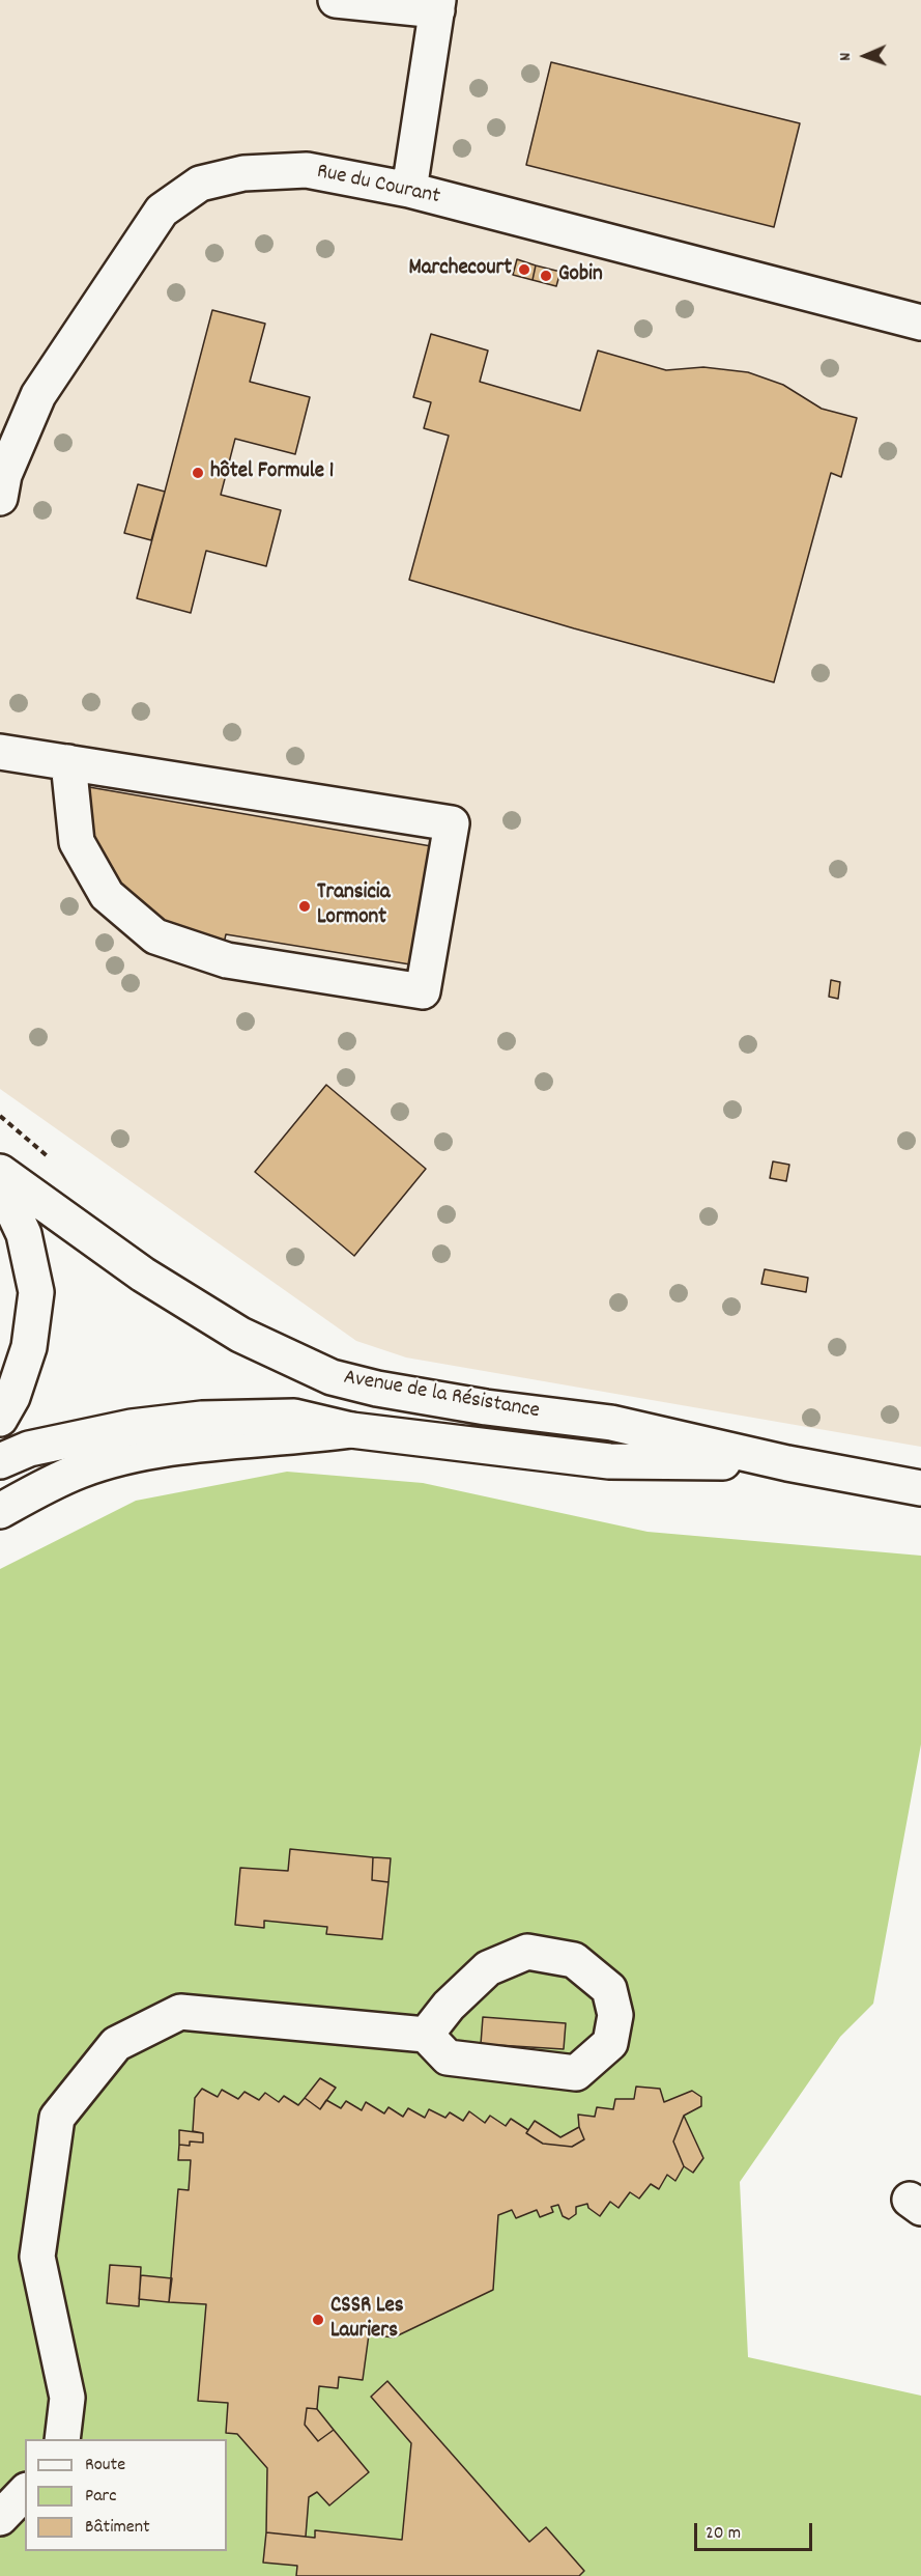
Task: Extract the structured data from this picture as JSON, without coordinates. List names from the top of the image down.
{
  "streets": {
    "main road": ["Rue du Courant", "Avenue de la Résistance"]
  },
  "places": [
    "Marchecourt",
    "Gobin",
    "hôtel Formule 1",
    "Transicia Lormont",
    "CSSR Les Lauriers"
  ],
  "legend": ["Route", "Parc", "Bâtiment"],
  "scale_bar": "20 m",
  "north": "left"
}
